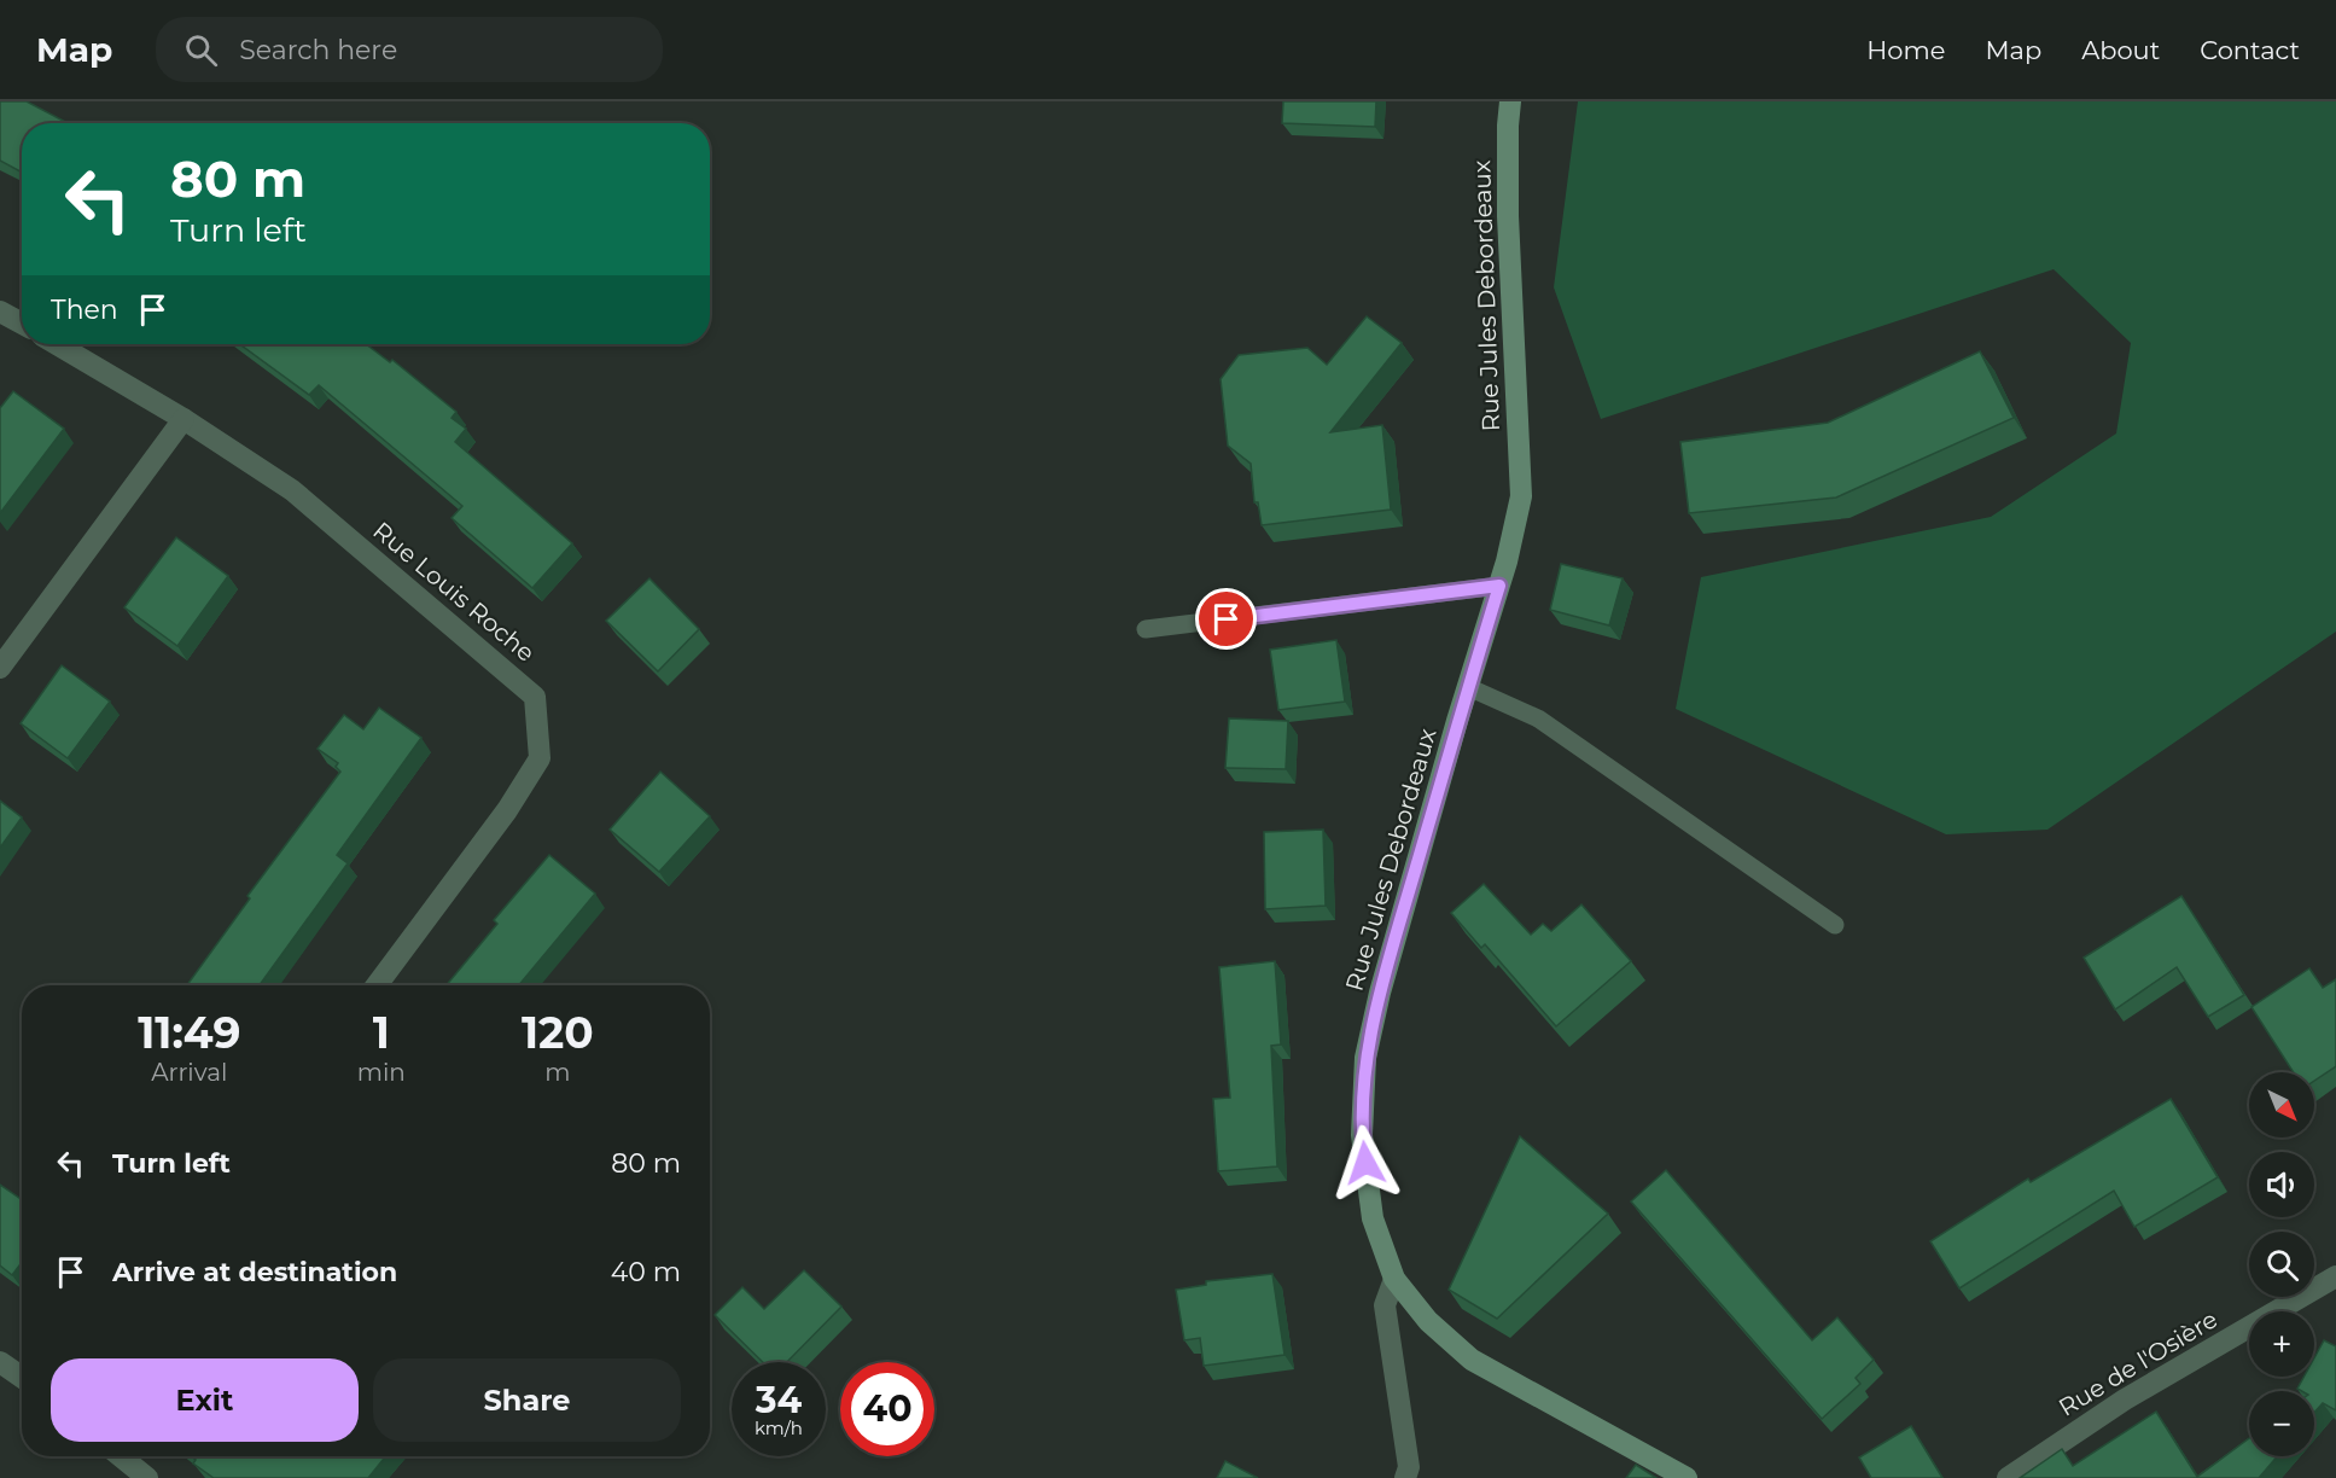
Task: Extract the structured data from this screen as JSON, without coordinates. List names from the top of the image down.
{
  "streets": {
    "street": ["Rue Jules Debordeaux", "Rue Louis Roche", "Rue de l'Osière"]
  },
  "north": "bottom right",
  "page": {
    "header": "Map",
    "search": "Search here",
    "nav": [
      "Home",
      "Map",
      "About",
      "Contact"
    ],
    "turn": ["80 m", "Turn left"],
    "then": "Then",
    "eta": [
      "11:49",
      "Arrival",
      "1",
      "min",
      "120",
      "m"
    ],
    "map_buttons": ["+", "−"],
    "list": [
      {
        "name": "Turn left",
        "value": "80 m"
      },
      {
        "name": "Arrive at destination",
        "value": "40 m"
      }
    ],
    "buttons": ["Exit", "Share"],
    "speed": "34 km/h",
    "limit": "40"
  }
}
